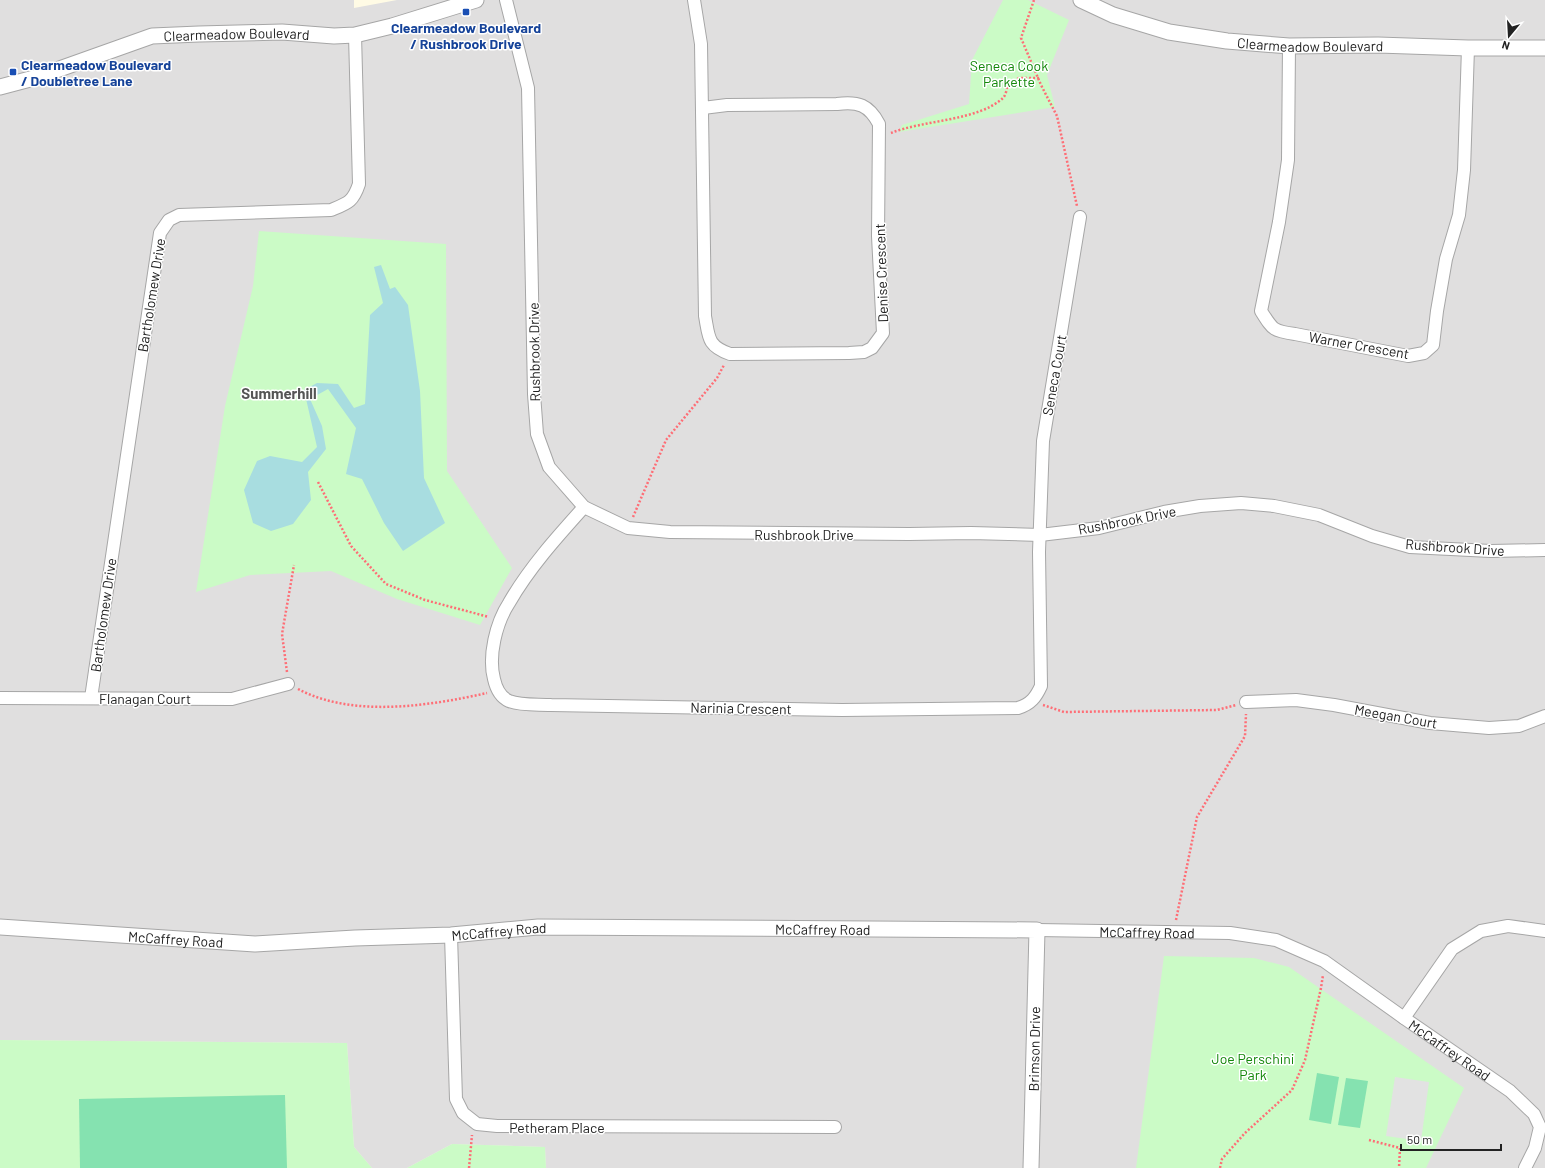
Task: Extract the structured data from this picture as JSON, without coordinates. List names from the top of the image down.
{
  "streets": {
    "street": [
      "Clearmeadow Boulevard",
      "Denise Crescent",
      "Bartholomew Drive",
      "Warner Crescent",
      "Rushbrook Drive",
      "Seneca Court",
      "Flanagan Court",
      "Narinia Crescent",
      "Meegan Court",
      "McCaffrey Road",
      "Brimson Drive",
      "Petheram Place"
    ]
  },
  "crossings": [
    ["Clearmeadow Boulevard", "Bartholomew Drive"],
    ["Clearmeadow Boulevard", "Warner Crescent"],
    ["Bartholomew Drive", "Flanagan Court"],
    ["Rushbrook Drive", "Seneca Court"],
    ["McCaffrey Road", "Brimson Drive"]
  ],
  "districts": ["Summerhill"],
  "parks": ["Seneca Cook Parkette", "Joe Perschini Park"],
  "places": {
    "transit": ["Clearmeadow Boulevard / Rushbrook Drive", "Clearmeadow Boulevard / Doubletree Lane"]
  },
  "scale_bar": "50 m",
  "north": "bottom"
}
